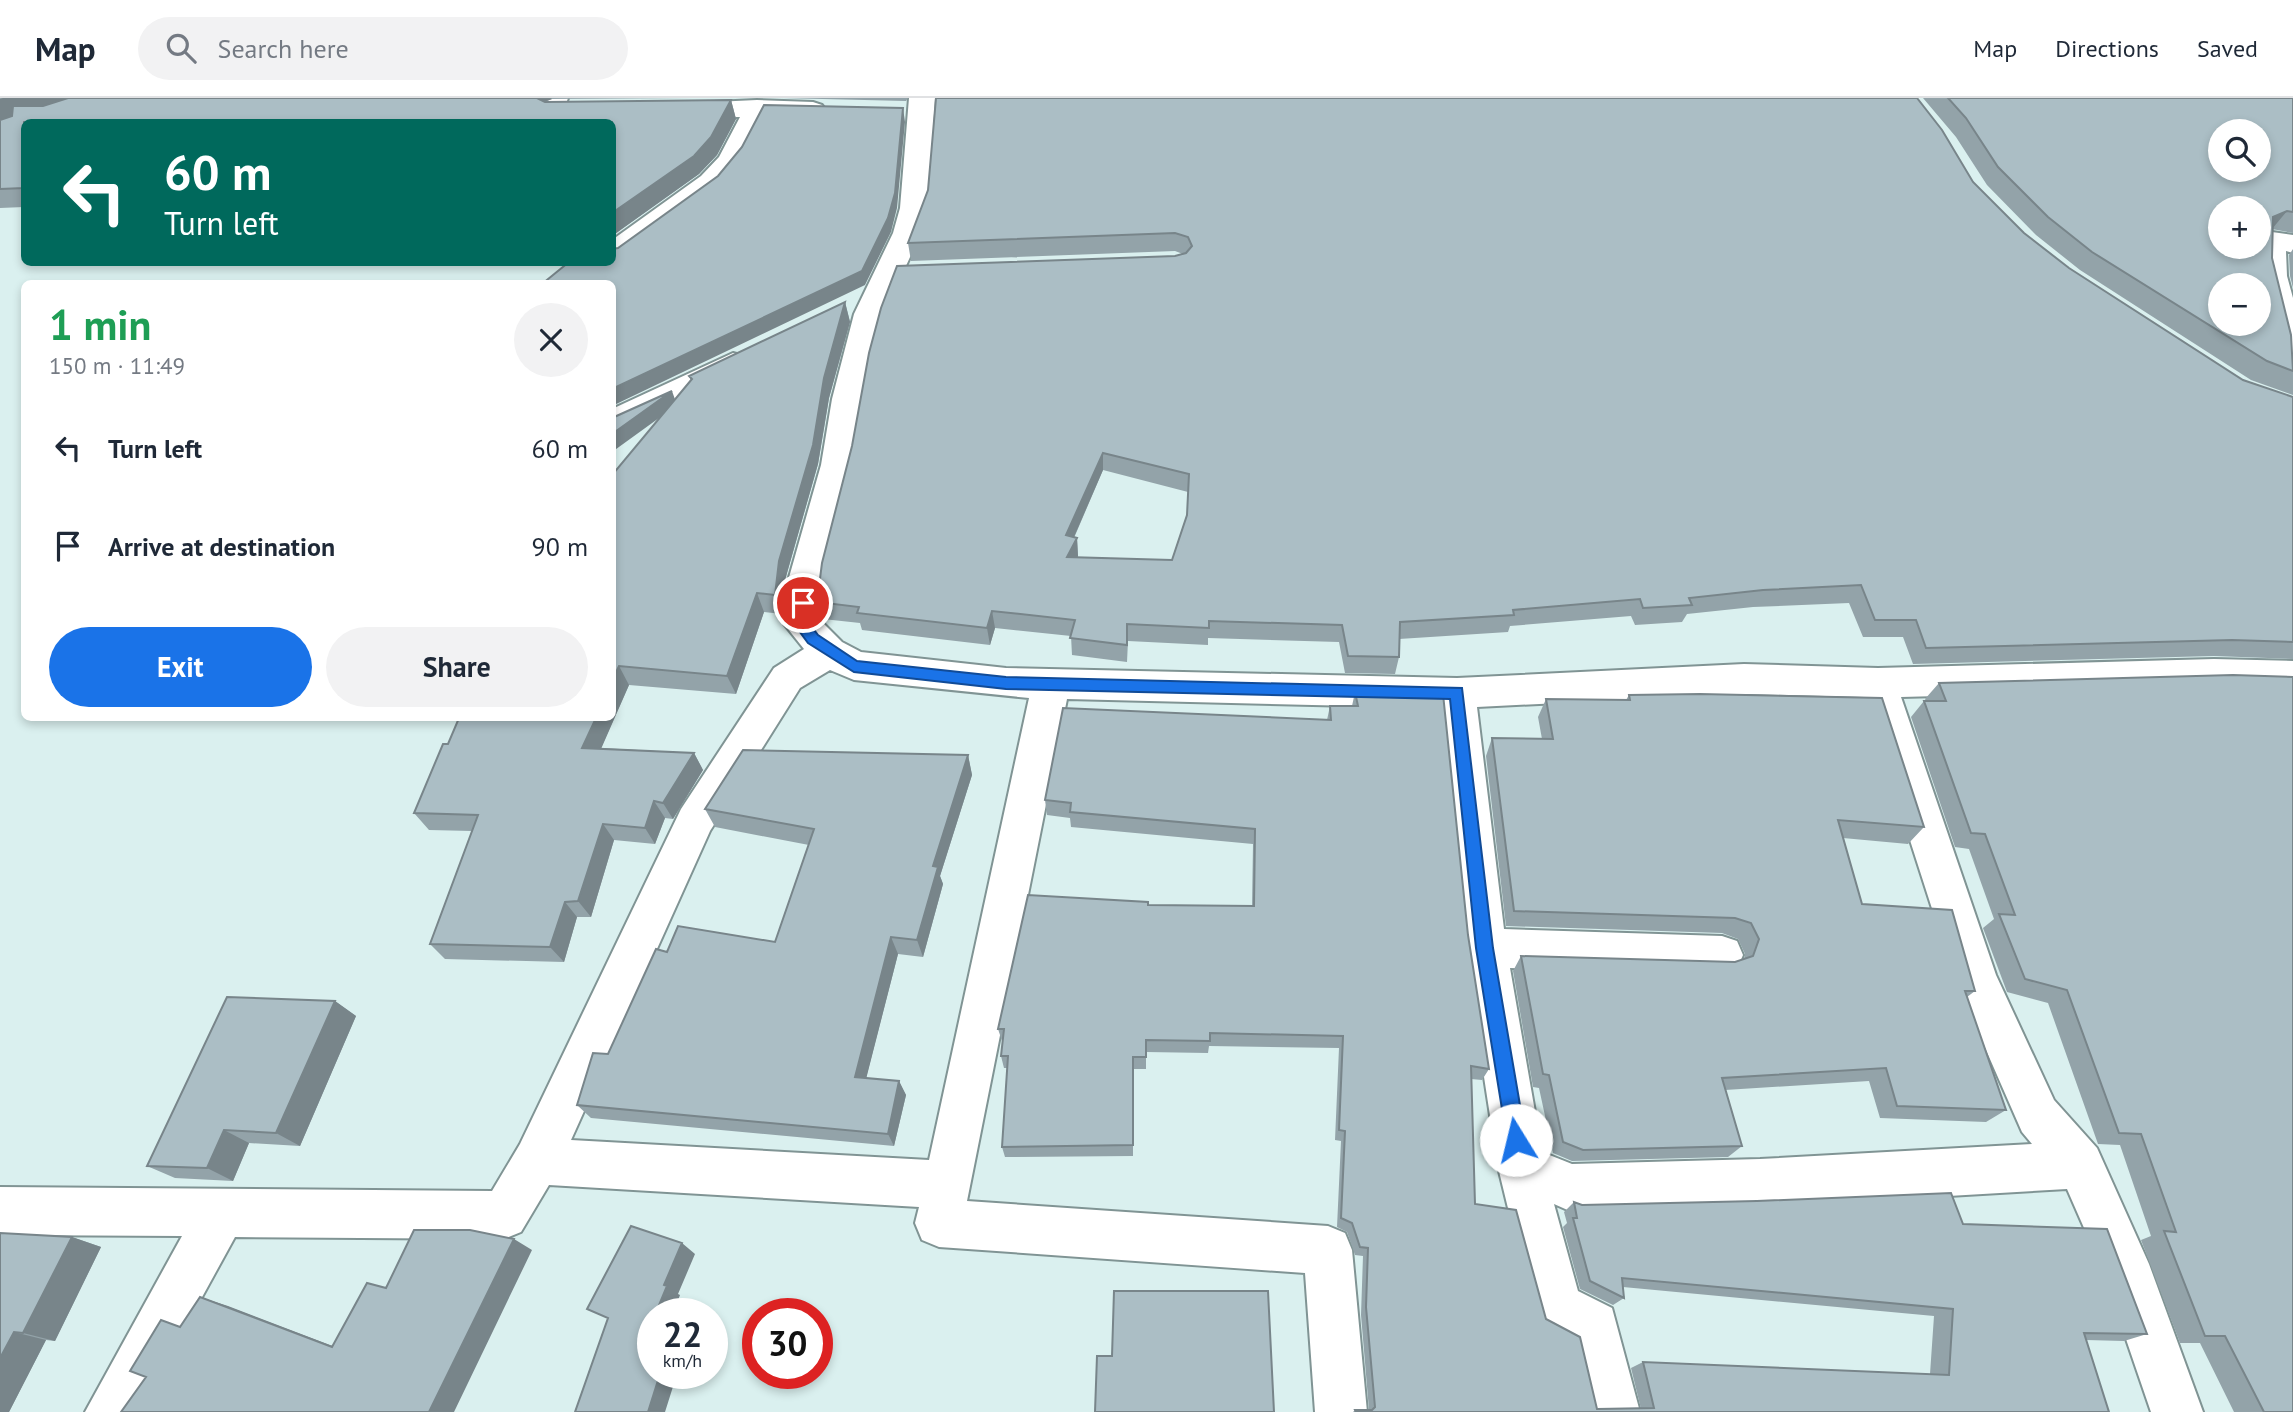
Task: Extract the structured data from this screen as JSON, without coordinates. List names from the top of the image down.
{
  "page": {
    "header": "Map",
    "search": "Search here",
    "nav": ["Map", "Directions", "Saved"],
    "map_buttons": ["+", "−"],
    "turn": ["60 m", "Turn left"],
    "heading": ["1 min", "150 m · 11:49"],
    "list": [
      {
        "name": "Turn left",
        "value": "60 m"
      },
      {
        "name": "Arrive at destination",
        "value": "90 m"
      }
    ],
    "buttons": ["Exit", "Share"],
    "speed": "22 km/h",
    "limit": "30"
  }
}
